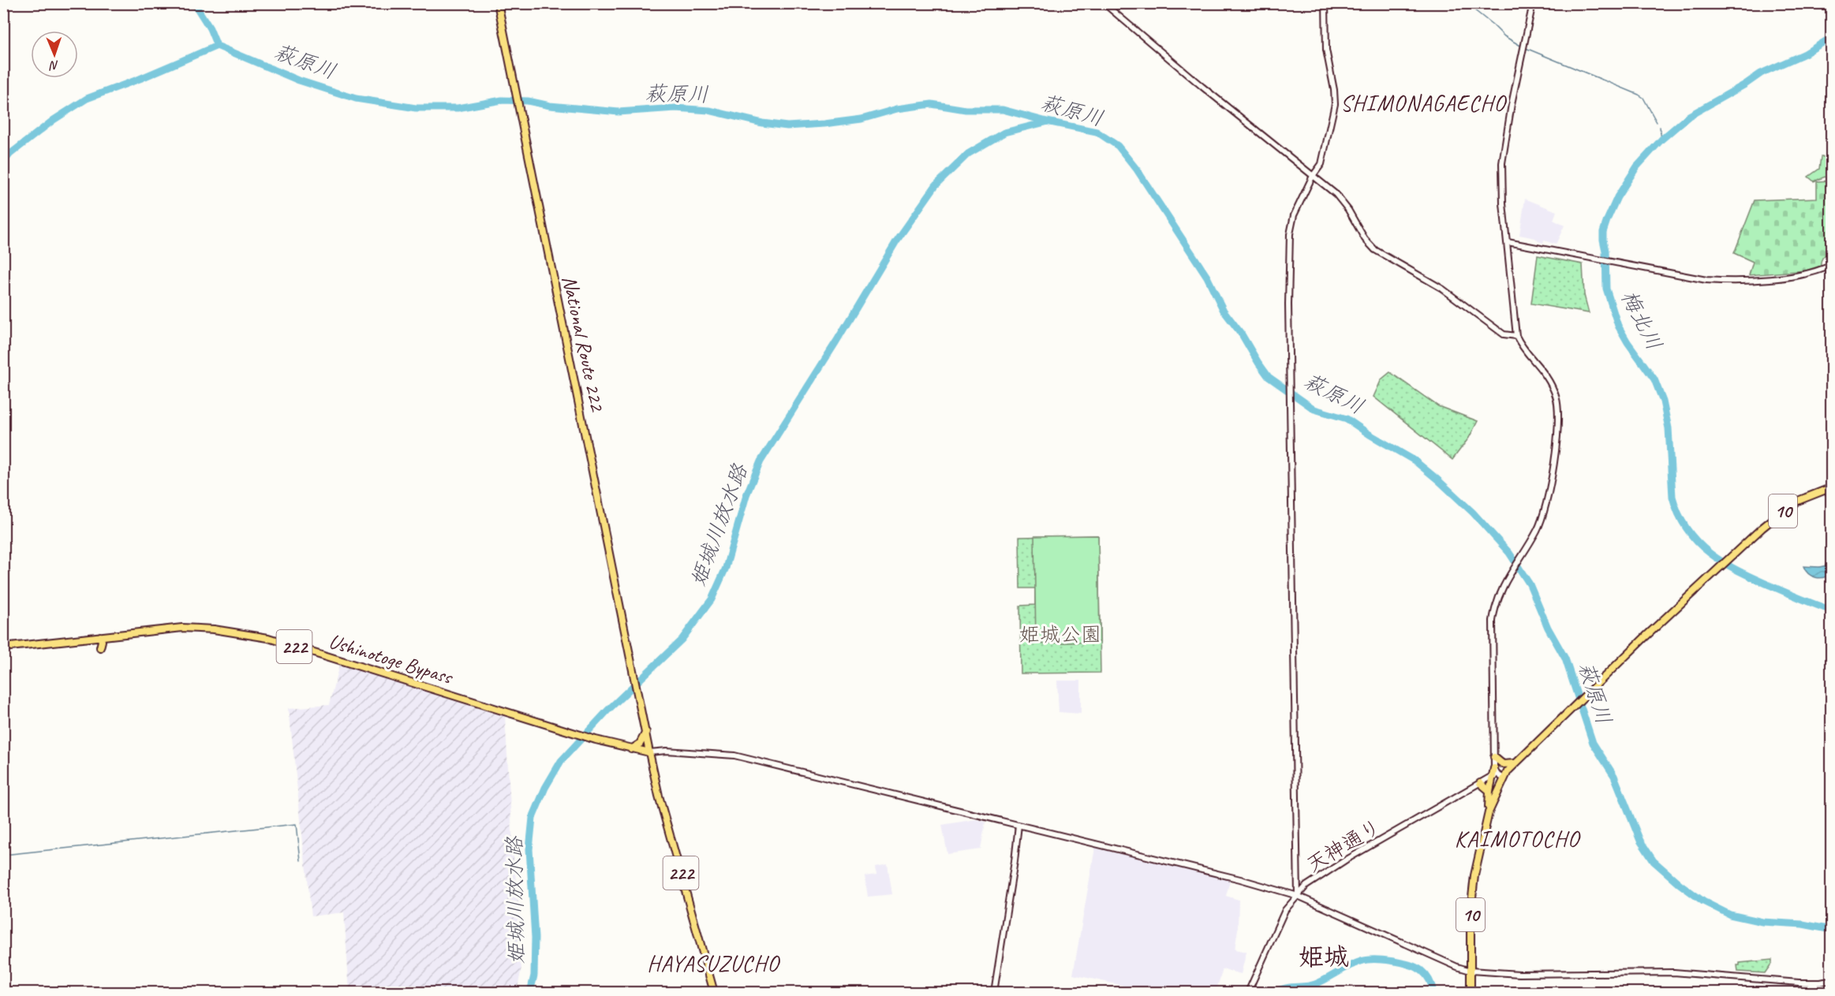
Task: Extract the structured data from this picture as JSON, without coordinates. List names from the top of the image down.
{
  "streets": {
    "highway": [
      "National Route 222",
      "10",
      "222",
      "Ushinotoge Bypass"
    ],
    "street": ["天神通り"]
  },
  "crossings": [
    ["National Route 222", "222"],
    ["222", "Ushinotoge Bypass"]
  ],
  "districts": [
    "SHIMONAGAECHO",
    "KAIMOTOCHO",
    "姫城",
    "HAYASUZUCHO"
  ],
  "water": ["萩原川", "梅北川", "姫城川放水路"],
  "parks": ["姫城公園"],
  "north": "bottom"
}
